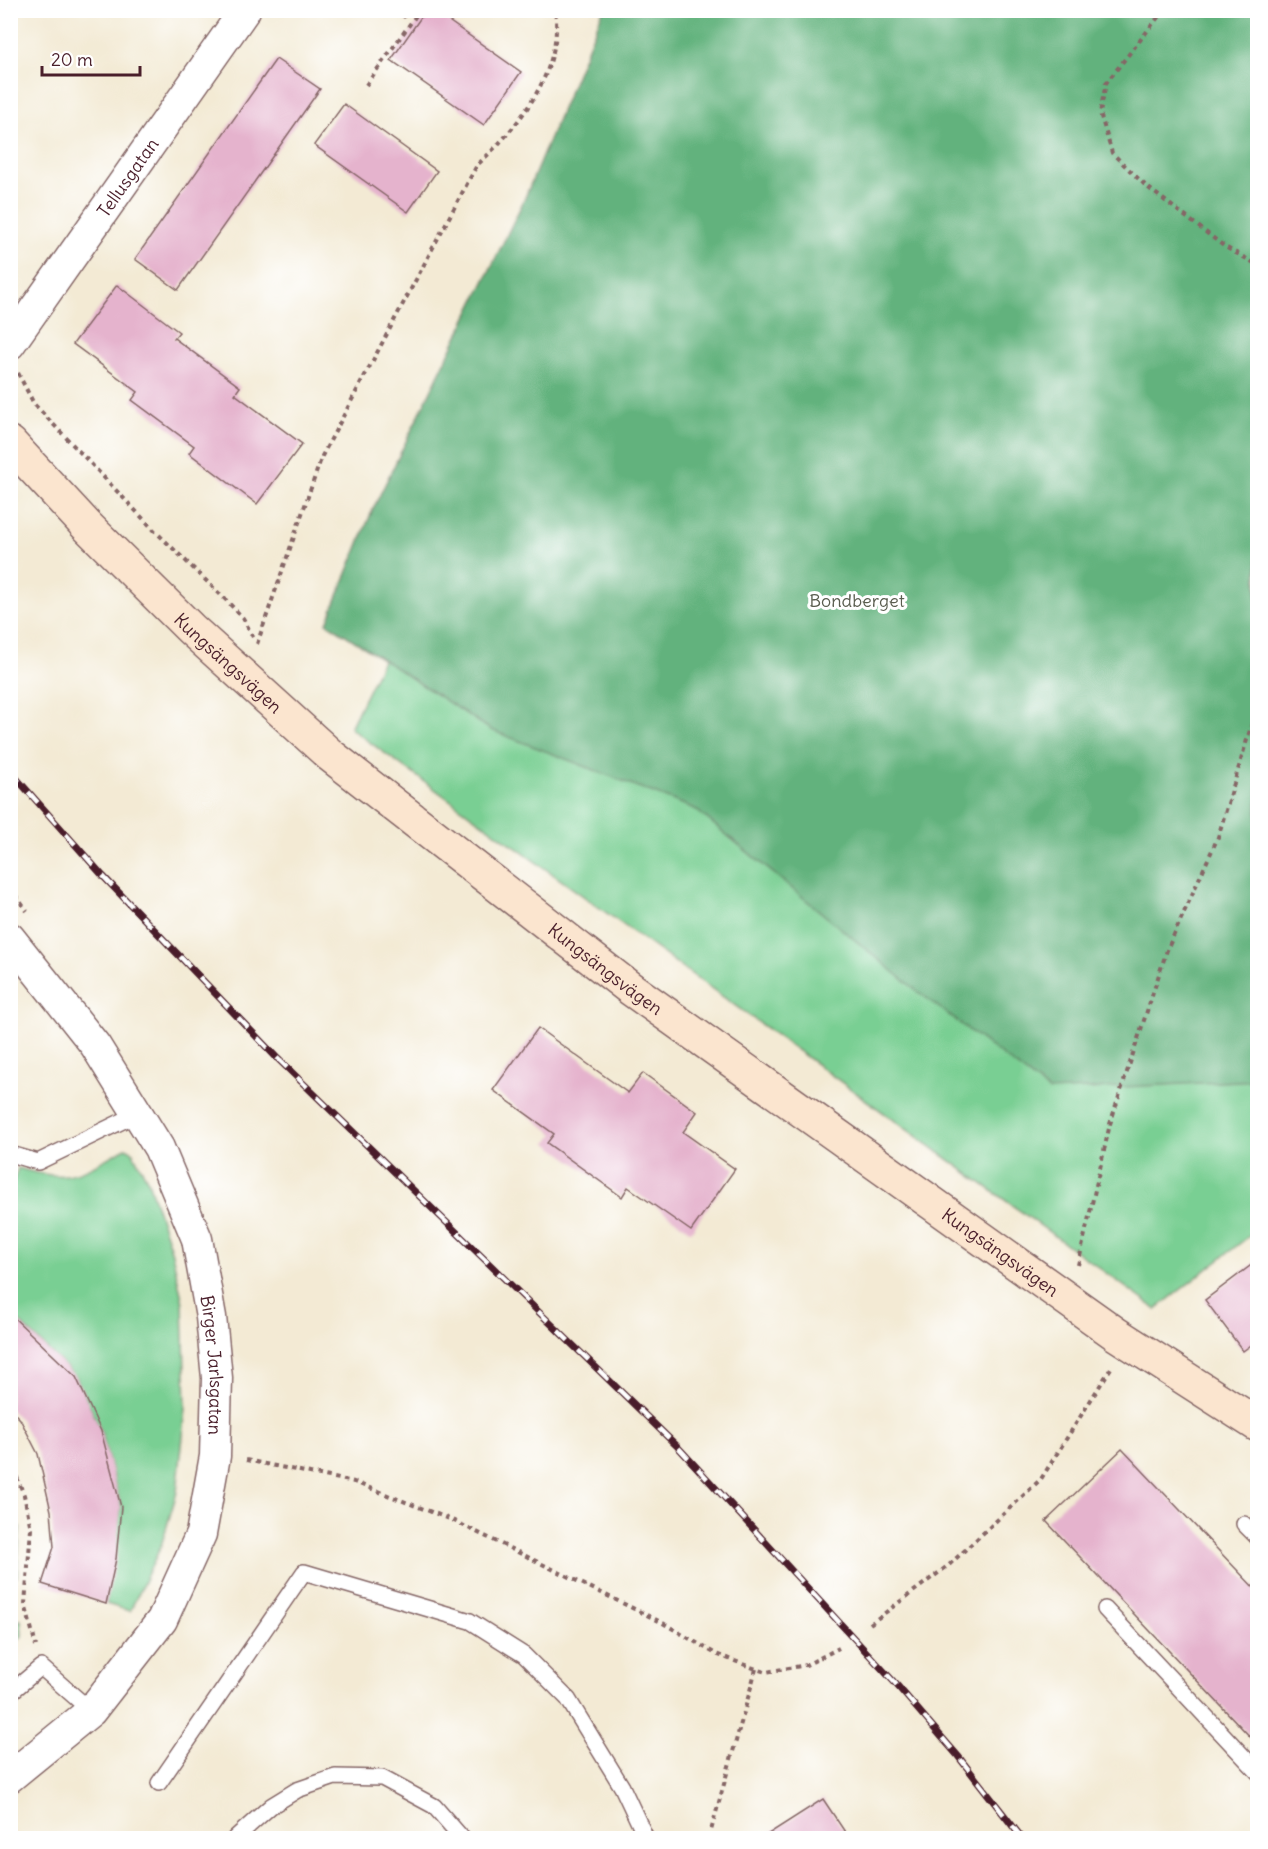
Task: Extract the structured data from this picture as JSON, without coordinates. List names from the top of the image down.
{
  "streets": {
    "street": ["Tellusgatan", "Kungsängsvägen", "Birger Jarlsgatan"]
  },
  "parks": ["Bondberget"],
  "scale_bar": "20 m"
}
